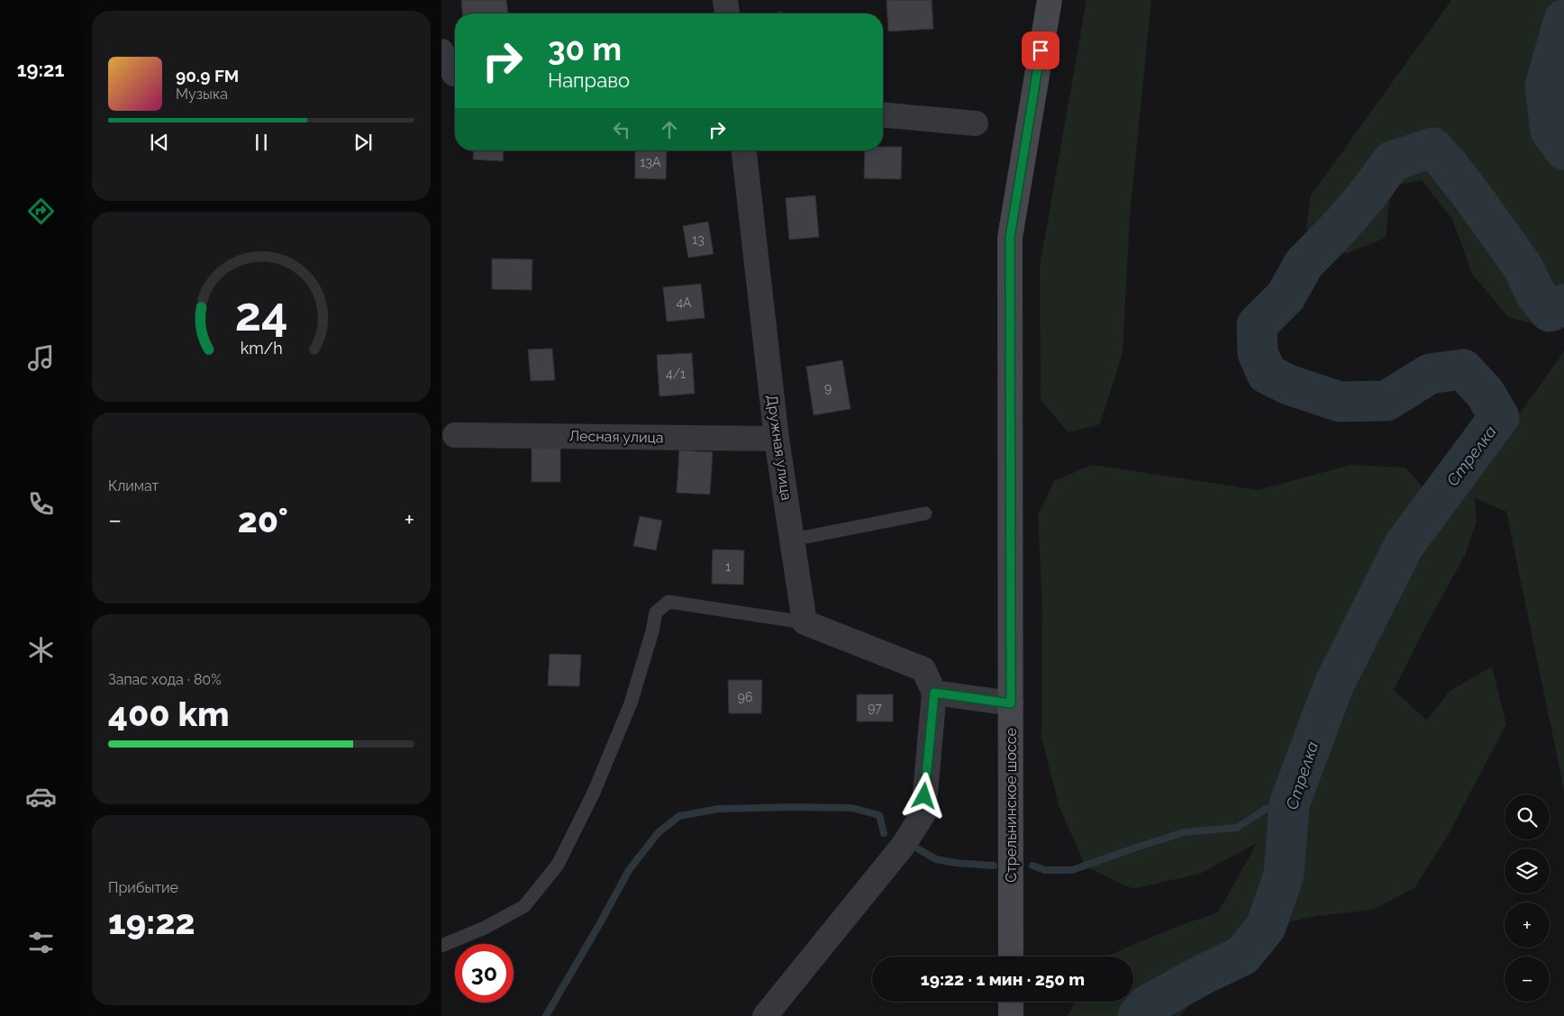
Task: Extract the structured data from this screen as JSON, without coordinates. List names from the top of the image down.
{
  "streets": {
    "main road": ["Стрельнинское шоссе"],
    "street": ["Лесная улица", "Дружная улица"]
  },
  "crossings": [
    ["Лесная улица", "Дружная улица"]
  ],
  "water": ["Стрелка"],
  "house_numbers": [
    "13А",
    "13",
    "4А",
    "4/1",
    "9",
    "1",
    "96",
    "97"
  ],
  "page": {
    "tabs": "19:21",
    "turn": ["30 m", "Направо"],
    "song": ["90.9 FM", "Музыка"],
    "tile": [
      "Климат",
      ["Запас хода · 80%", "400 km"],
      ["Прибытие", "19:22"]
    ],
    "heat": ["−", "20°", "+"],
    "map_buttons": ["+", "−"],
    "limit": "30",
    "trip": "19:22 · 1 мин · 250 m",
    "gauge": ["24", "km/h"]
  }
}
